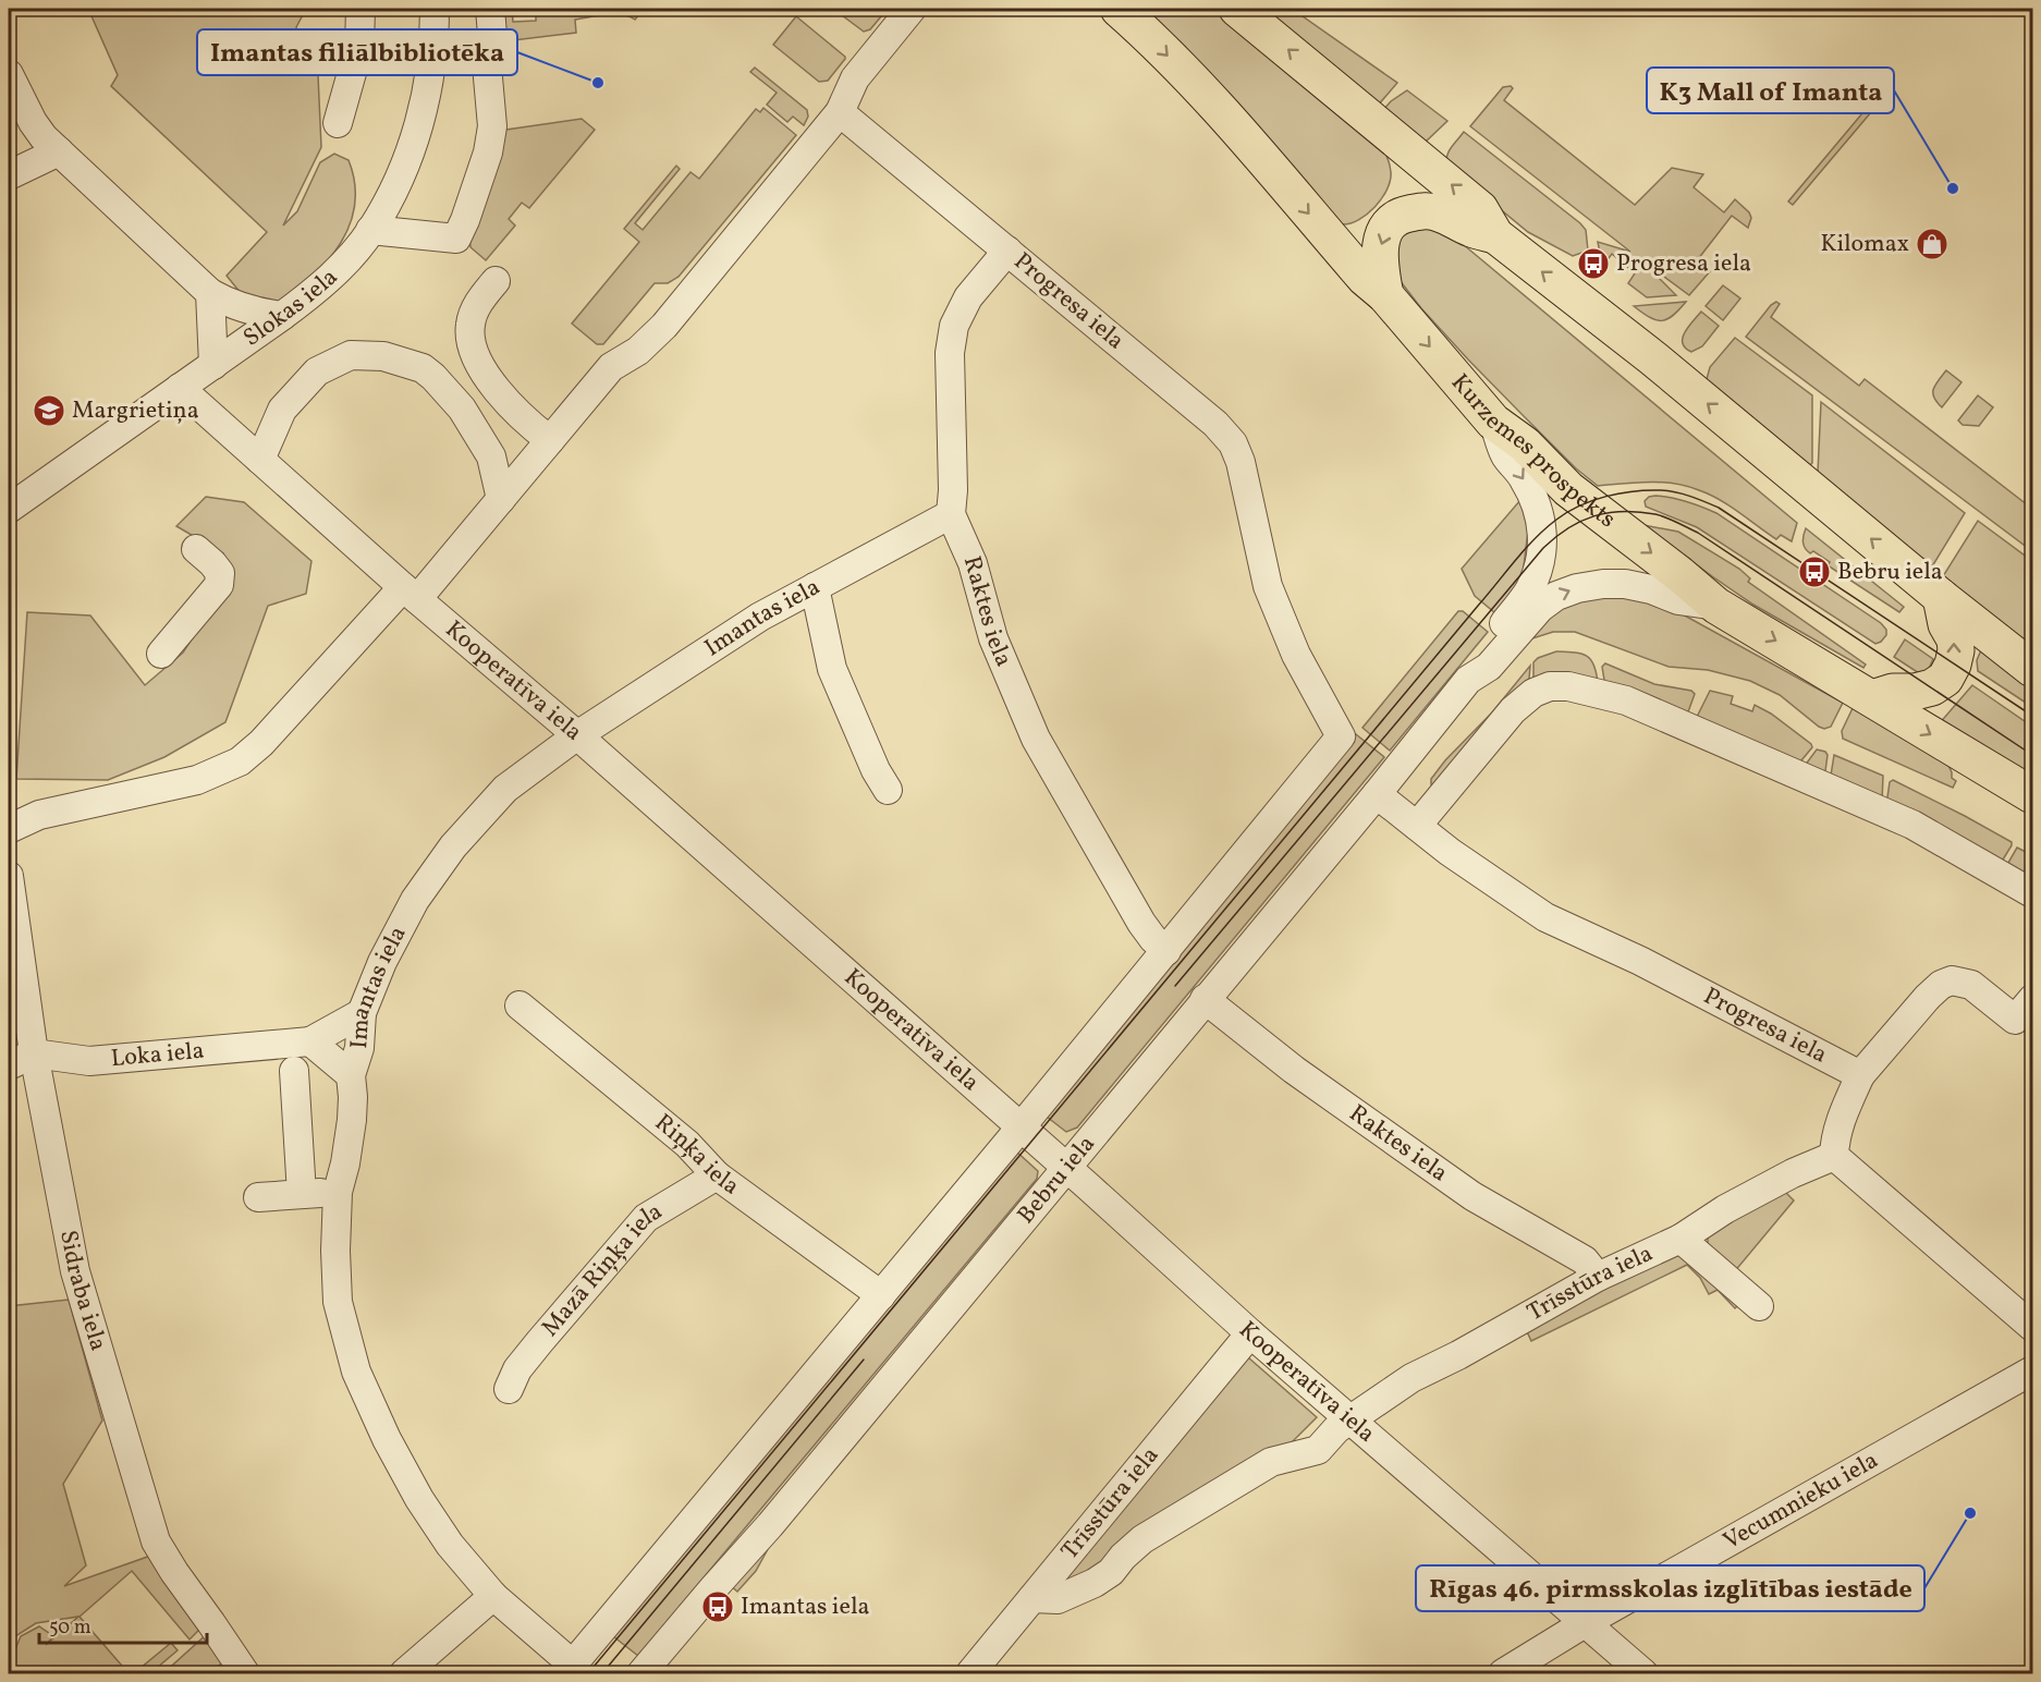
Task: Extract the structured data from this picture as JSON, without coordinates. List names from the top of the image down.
{
  "streets": {
    "main road": ["Kurzemes prospekts"],
    "street": [
      "Progresa iela",
      "Slokas iela",
      "Raktes iela",
      "Imantas iela",
      "Kooperatīva iela",
      "Loka iela",
      "Riņķa iela",
      "Bebru iela",
      "Mazā Riņķa iela",
      "Trīsstūra iela",
      "Sidraba iela",
      "Vecumnieku iela"
    ]
  },
  "crossings": [
    ["Progresa iela", "Raktes iela"],
    ["Progresa iela", "Bebru iela"],
    ["Slokas iela", "Kooperatīva iela"],
    ["Kurzemes prospekts", "Bebru iela"],
    ["Raktes iela", "Imantas iela"],
    ["Raktes iela", "Bebru iela"],
    ["Raktes iela", "Trīsstūra iela"],
    ["Imantas iela", "Kooperatīva iela"],
    ["Imantas iela", "Loka iela"],
    ["Kooperatīva iela", "Bebru iela"],
    ["Kooperatīva iela", "Trīsstūra iela"],
    ["Kooperatīva iela", "Vecumnieku iela"],
    ["Loka iela", "Sidraba iela"],
    ["Riņķa iela", "Mazā Riņķa iela"]
  ],
  "places": {
    "other": ["Imantas filiālbibliotēka", "K3 Mall of Imanta", "Rīgas 46. pirmsskolas izglītības iestāde"],
    "shop": ["Kilomax"],
    "bus stop": ["Progresa iela", "Bebru iela", "Imantas iela"],
    "school or university": ["Margrietiņa"]
  },
  "scale_bar": "50 m"
}
